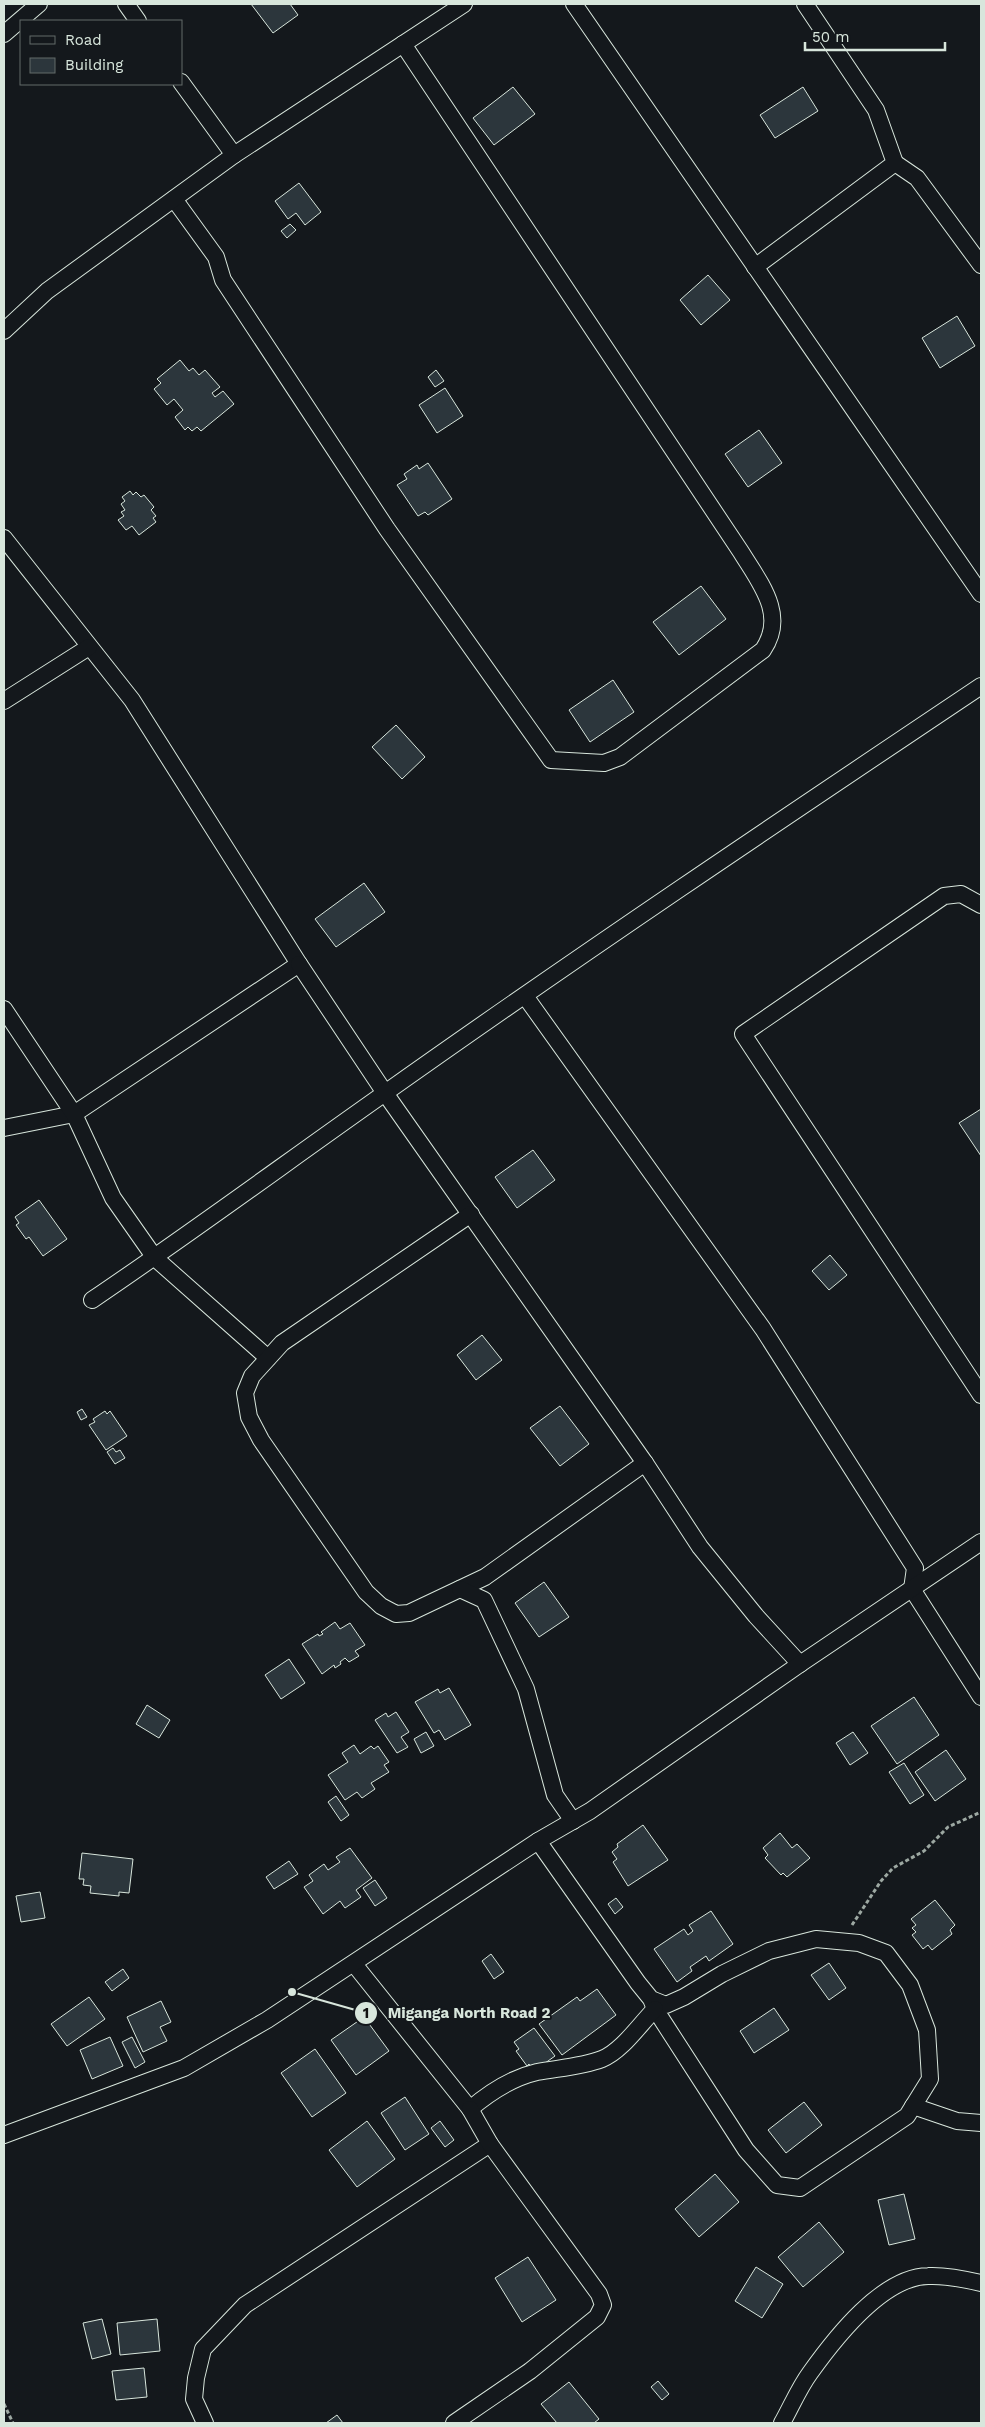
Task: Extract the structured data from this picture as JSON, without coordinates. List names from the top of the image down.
{
  "places": ["Miganga North Road 2"],
  "legend": ["Road", "Building"],
  "scale_bar": "50 m"
}
